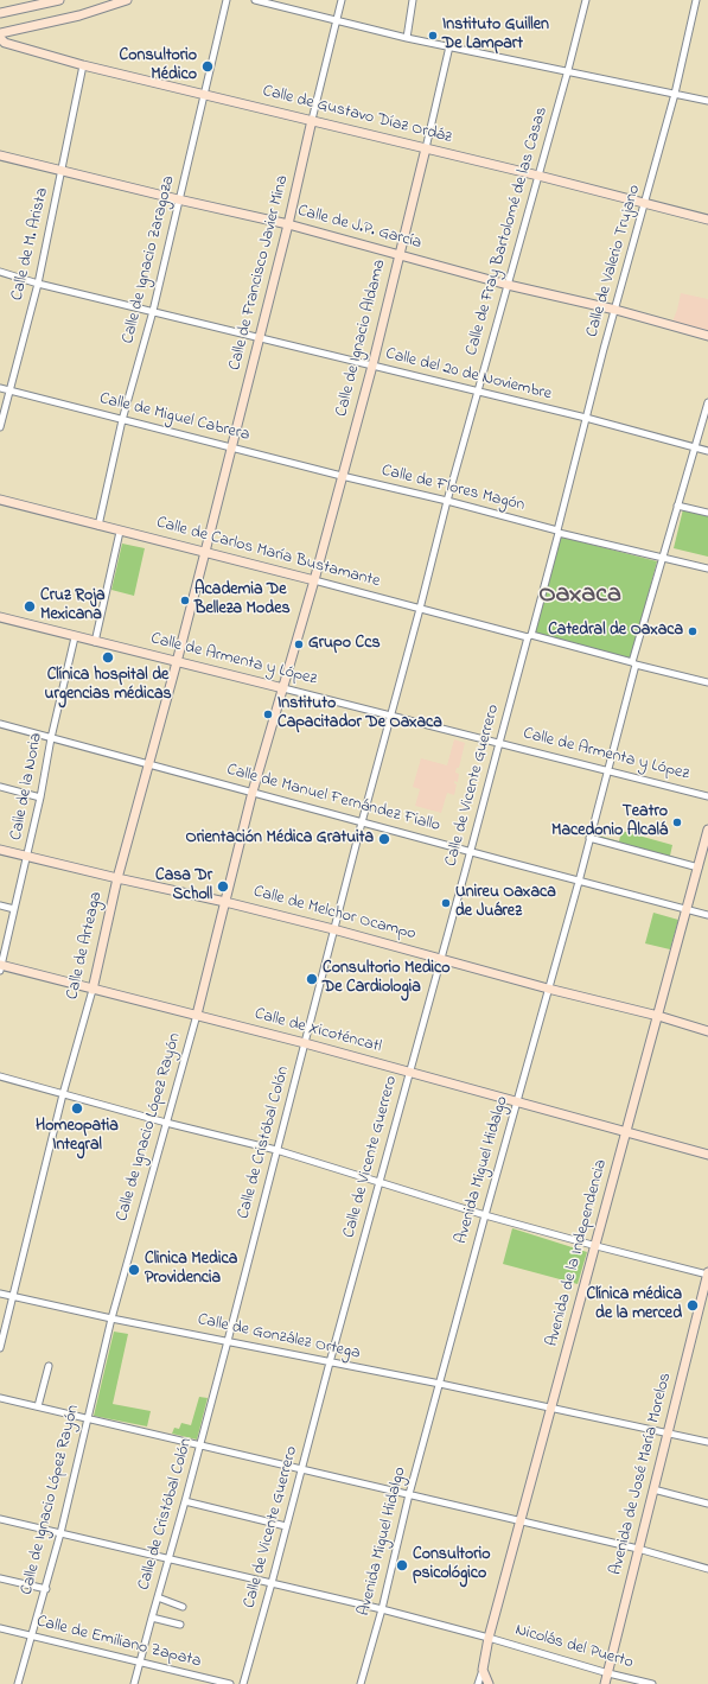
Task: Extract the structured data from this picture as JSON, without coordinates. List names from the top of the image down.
{
  "streets": {
    "street": [
      "Calle de Gustavo Díaz Ordáz",
      "Calle de J.P. García",
      "Calle de Fray Bartolomé de las Casas",
      "Calle de M. Arista",
      "Calle de Ignacio Zaragoza",
      "Calle de Valerio Trujano",
      "Calle de Francisco Javier Mina",
      "Calle de Ignacio Aldama",
      "Calle del 20 de Noviembre",
      "Calle de Miguel Cabrera",
      "Calle de Flores Magón",
      "Calle de Carlos María Bustamante",
      "Calle de Armenta y López",
      "Calle de Vicente Guerrero",
      "Calle de la Noria",
      "Calle de Manuel Fernández Fiallo",
      "Calle de Melchor Ocampo",
      "Calle de Arteaga",
      "Calle de Xicoténcatl",
      "Calle de Ignacio López Rayón",
      "Calle de Cristóbal Colón",
      "Avenida Miguel Hidalgo",
      "Avenida de la Independencia",
      "Calle de González Ortega",
      "Avenida de José María Morelos",
      "Calle de Emiliano Zapata",
      "Nicolás del Puerto"
    ]
  },
  "crossings": [
    ["Calle de Gustavo Díaz Ordáz", "Calle de Fray Bartolomé de las Casas"],
    ["Calle de Gustavo Díaz Ordáz", "Calle de M. Arista"],
    ["Calle de Gustavo Díaz Ordáz", "Calle de Ignacio Zaragoza"],
    ["Calle de Gustavo Díaz Ordáz", "Calle de Valerio Trujano"],
    ["Calle de Gustavo Díaz Ordáz", "Calle de Francisco Javier Mina"],
    ["Calle de Gustavo Díaz Ordáz", "Calle de Ignacio Aldama"],
    ["Calle de J.P. García", "Calle de Fray Bartolomé de las Casas"],
    ["Calle de J.P. García", "Calle de M. Arista"],
    ["Calle de J.P. García", "Calle de Ignacio Zaragoza"],
    ["Calle de J.P. García", "Calle de Valerio Trujano"],
    ["Calle de J.P. García", "Calle de Francisco Javier Mina"],
    ["Calle de J.P. García", "Calle de Ignacio Aldama"],
    ["Calle de Fray Bartolomé de las Casas", "Calle del 20 de Noviembre"],
    ["Calle de Fray Bartolomé de las Casas", "Calle de Flores Magón"],
    ["Calle de Fray Bartolomé de las Casas", "Calle de Carlos María Bustamante"],
    ["Calle de Fray Bartolomé de las Casas", "Calle de Cristóbal Colón"],
    ["Calle de M. Arista", "Calle del 20 de Noviembre"],
    ["Calle de M. Arista", "Calle de Miguel Cabrera"],
    ["Calle de Ignacio Zaragoza", "Calle del 20 de Noviembre"],
    ["Calle de Ignacio Zaragoza", "Calle de Miguel Cabrera"],
    ["Calle de Ignacio Zaragoza", "Calle de Carlos María Bustamante"],
    ["Calle de Valerio Trujano", "Calle del 20 de Noviembre"],
    ["Calle de Valerio Trujano", "Calle de Flores Magón"],
    ["Calle de Valerio Trujano", "Calle de Vicente Guerrero"],
    ["Calle de Francisco Javier Mina", "Calle del 20 de Noviembre"],
    ["Calle de Francisco Javier Mina", "Calle de Miguel Cabrera"],
    ["Calle de Francisco Javier Mina", "Calle de Carlos María Bustamante"],
    ["Calle de Francisco Javier Mina", "Calle de Arteaga"],
    ["Calle de Ignacio Aldama", "Calle del 20 de Noviembre"],
    ["Calle de Ignacio Aldama", "Calle de Miguel Cabrera"],
    ["Calle de Ignacio Aldama", "Calle de Flores Magón"],
    ["Calle de Ignacio Aldama", "Calle de Carlos María Bustamante"],
    ["Calle de Ignacio Aldama", "Calle de Ignacio López Rayón"],
    ["Calle de Miguel Cabrera", "Calle de Flores Magón"],
    ["Calle de Flores Magón", "Calle de Vicente Guerrero"],
    ["Calle de Flores Magón", "Avenida Miguel Hidalgo"],
    ["Calle de Carlos María Bustamante", "Calle de Vicente Guerrero"],
    ["Calle de Carlos María Bustamante", "Calle de Arteaga"],
    ["Calle de Carlos María Bustamante", "Calle de Ignacio López Rayón"],
    ["Calle de Carlos María Bustamante", "Calle de Cristóbal Colón"],
    ["Calle de Carlos María Bustamante", "Avenida Miguel Hidalgo"],
    ["Calle de Armenta y López", "Calle de Vicente Guerrero"],
    ["Calle de Armenta y López", "Calle de la Noria"],
    ["Calle de Armenta y López", "Calle de Arteaga"],
    ["Calle de Armenta y López", "Calle de Ignacio López Rayón"],
    ["Calle de Armenta y López", "Calle de Cristóbal Colón"],
    ["Calle de Armenta y López", "Avenida Miguel Hidalgo"],
    ["Calle de Vicente Guerrero", "Calle de Manuel Fernández Fiallo"],
    ["Calle de Vicente Guerrero", "Calle de Melchor Ocampo"],
    ["Calle de Vicente Guerrero", "Calle de Xicoténcatl"],
    ["Calle de Vicente Guerrero", "Calle de González Ortega"],
    ["Calle de Vicente Guerrero", "Nicolás del Puerto"],
    ["Calle de la Noria", "Calle de Manuel Fernández Fiallo"],
    ["Calle de la Noria", "Calle de Melchor Ocampo"],
    ["Calle de la Noria", "Calle de Xicoténcatl"],
    ["Calle de Manuel Fernández Fiallo", "Calle de Arteaga"],
    ["Calle de Manuel Fernández Fiallo", "Calle de Ignacio López Rayón"],
    ["Calle de Manuel Fernández Fiallo", "Calle de Cristóbal Colón"],
    ["Calle de Manuel Fernández Fiallo", "Avenida Miguel Hidalgo"],
    ["Calle de Manuel Fernández Fiallo", "Avenida de la Independencia"],
    ["Calle de Melchor Ocampo", "Calle de Arteaga"],
    ["Calle de Melchor Ocampo", "Calle de Ignacio López Rayón"],
    ["Calle de Melchor Ocampo", "Calle de Cristóbal Colón"],
    ["Calle de Melchor Ocampo", "Avenida Miguel Hidalgo"],
    ["Calle de Melchor Ocampo", "Avenida de la Independencia"],
    ["Calle de Arteaga", "Calle de Xicoténcatl"],
    ["Calle de Arteaga", "Calle de González Ortega"],
    ["Calle de Xicoténcatl", "Calle de Ignacio López Rayón"],
    ["Calle de Xicoténcatl", "Calle de Cristóbal Colón"],
    ["Calle de Xicoténcatl", "Avenida Miguel Hidalgo"],
    ["Calle de Xicoténcatl", "Avenida de la Independencia"],
    ["Calle de Ignacio López Rayón", "Calle de González Ortega"],
    ["Calle de Ignacio López Rayón", "Calle de Emiliano Zapata"],
    ["Calle de Ignacio López Rayón", "Nicolás del Puerto"],
    ["Calle de Cristóbal Colón", "Calle de González Ortega"],
    ["Calle de Cristóbal Colón", "Calle de Emiliano Zapata"],
    ["Calle de Cristóbal Colón", "Nicolás del Puerto"],
    ["Avenida Miguel Hidalgo", "Calle de González Ortega"],
    ["Avenida Miguel Hidalgo", "Nicolás del Puerto"],
    ["Avenida de la Independencia", "Calle de González Ortega"],
    ["Avenida de la Independencia", "Nicolás del Puerto"],
    ["Calle de González Ortega", "Avenida de José María Morelos"],
    ["Avenida de José María Morelos", "Nicolás del Puerto"]
  ],
  "districts": ["Oaxaca"],
  "places": [
    "Instituto Guillen De Lampart",
    "Consultorio Médico",
    "Academia De Belleza Modes",
    "Cruz Roja Mexicana",
    "Catedral de Oaxaca",
    "Grupo Ccs",
    "Clínica hospital de urgencias médicas",
    "Instituto Capacitador De Oaxaca",
    "Teatro Macedonio Alcalá",
    "Orientación Médica Gratuita",
    "Casa Dr Scholl",
    "Unireu Oaxaca de Juárez",
    "Consultorio Medico De Cardiologia",
    "Homeopatia Integral",
    "Clinica Medica Providencia",
    "Clínica médica de la merced",
    "Consultorio psicológico"
  ]
}
